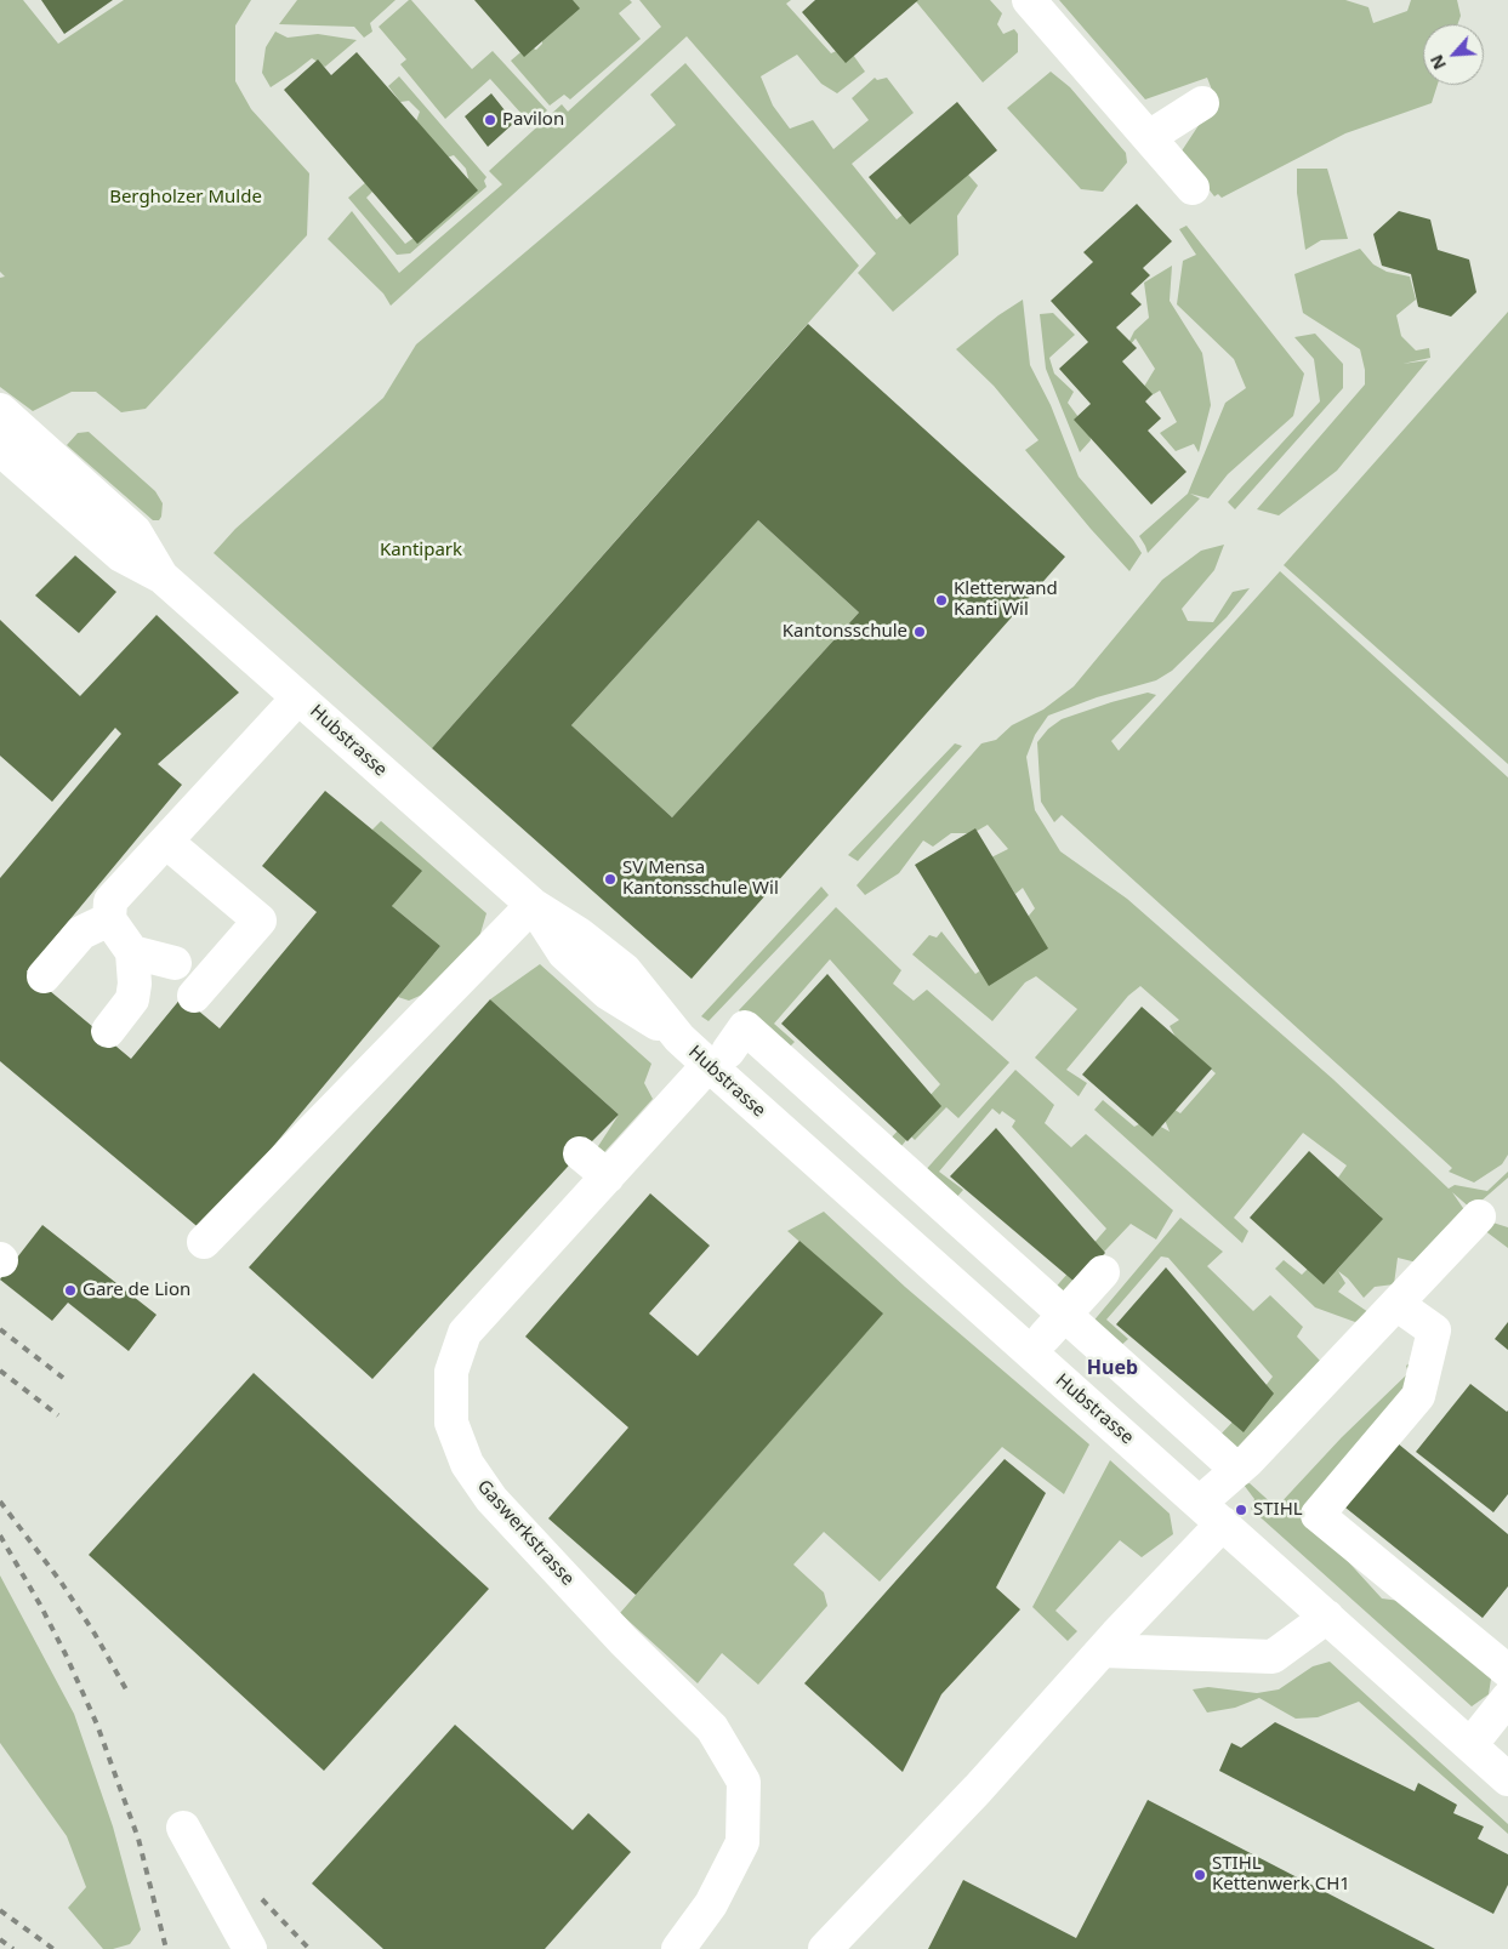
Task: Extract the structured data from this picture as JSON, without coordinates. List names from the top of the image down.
{
  "streets": {
    "street": ["Hubstrasse", "Gaswerkstrasse"]
  },
  "crossings": [
    ["Hubstrasse", "Gaswerkstrasse"]
  ],
  "districts": ["Hueb"],
  "parks": ["Bergholzer Mulde", "Kantipark"],
  "places": [
    "Pavilon",
    "Kletterwand Kanti Wil",
    "Kantonsschule",
    "SV Mensa Kantonsschule Wil",
    "Gare de Lion",
    "STIHL",
    "STIHL Kettenwerk CH1"
  ],
  "north": "bottom left"
}
